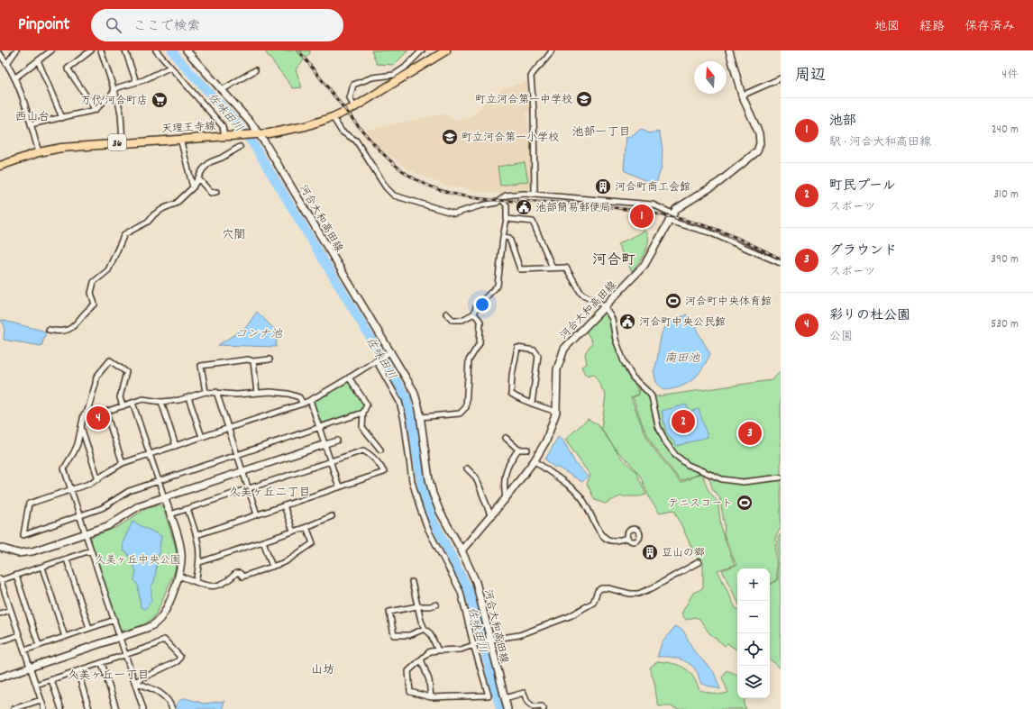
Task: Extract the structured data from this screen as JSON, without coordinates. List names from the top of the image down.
{
  "streets": {
    "main road": ["天理王寺線", "36", "河合大和高田線"]
  },
  "crossings": [
    ["天理王寺線", "河合大和高田線"]
  ],
  "districts": [
    "西山台",
    "池部一丁目",
    "穴闇",
    "河合町",
    "久美ヶ丘二丁目",
    "山坊",
    "久美ヶ丘一丁目"
  ],
  "water": ["佐味田川", "コンナ池", "南田池"],
  "parks": ["久美ヶ丘中央公園"],
  "places": {
    "school or university": ["町立河合第一中学校", "町立河合第一小学校"],
    "supermarket": ["万代 河合町店"],
    "building": ["河合町商工会館", "豆山の郷"],
    "public building": ["池部簡易郵便局", "河合町中央公民館"],
    "sports": ["河合町中央体育館", "テニスコート"]
  },
  "north": "top",
  "page": {
    "header": "Pinpoint",
    "search": "ここで検索",
    "nav": ["地図", "経路", "保存済み"],
    "heading": ["周辺", "4件"],
    "list": [
      {
        "mark": "1",
        "name": "池部",
        "note": "駅 · 河合大和高田線",
        "value": "240 m"
      },
      {
        "mark": "2",
        "name": "町民プール",
        "note": "スポーツ",
        "value": "310 m"
      },
      {
        "mark": "3",
        "name": "グラウンド",
        "note": "スポーツ",
        "value": "390 m"
      },
      {
        "mark": "4",
        "name": "彩りの杜公園",
        "note": "公園",
        "value": "530 m"
      }
    ],
    "pins": [
      "1",
      "4",
      "2",
      "3"
    ],
    "map_buttons": ["+", "−"]
  }
}
